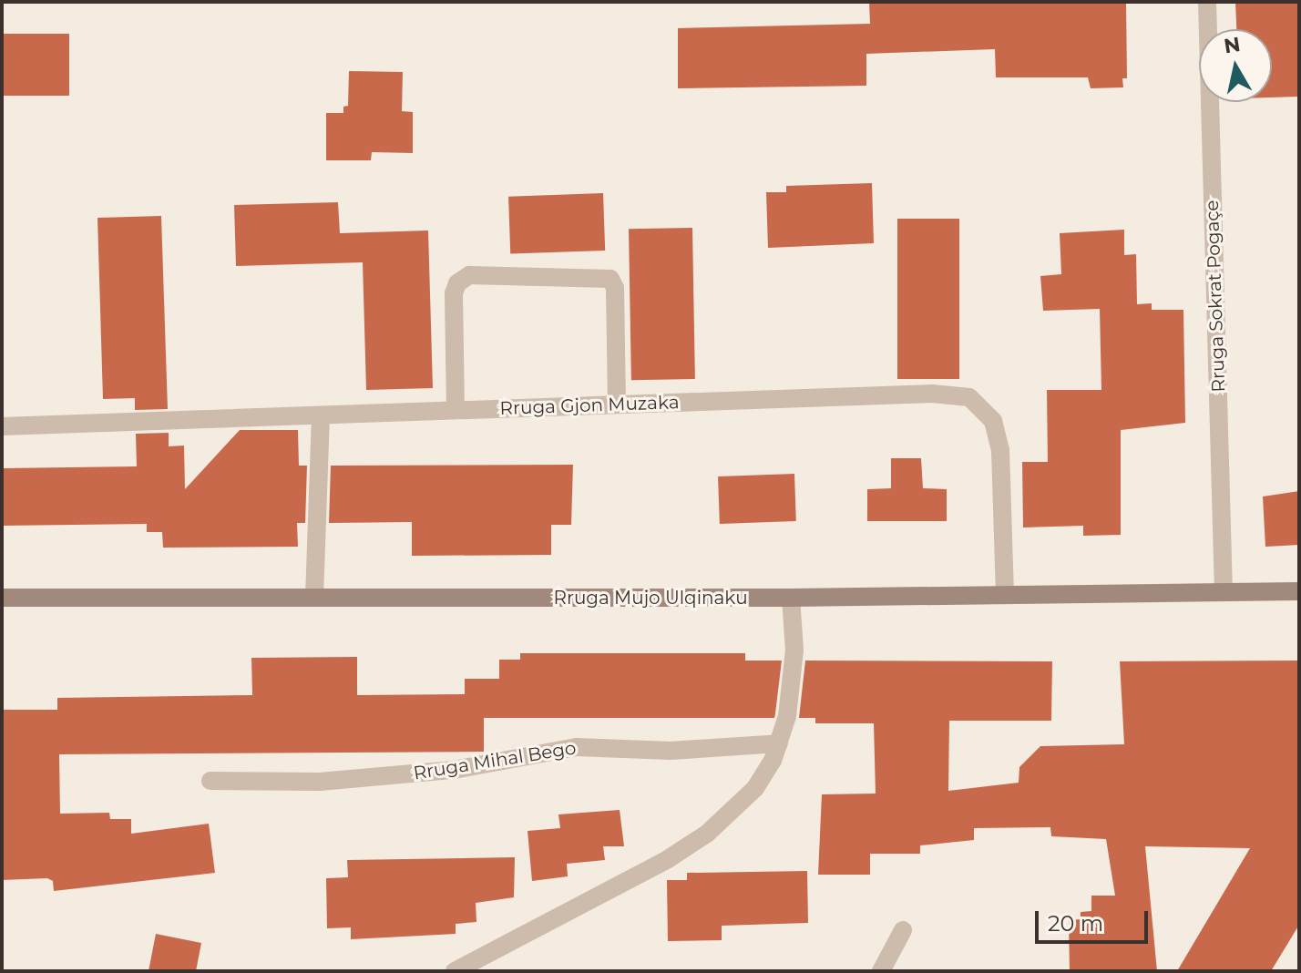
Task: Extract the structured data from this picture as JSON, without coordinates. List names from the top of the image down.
{
  "streets": {
    "main road": ["Rruga Mujo Ulqinaku"],
    "street": ["Rruga Sokrat Pogaçe", "Rruga Gjon Muzaka", "Rruga Mihal Bego"]
  },
  "crossings": [
    ["Rruga Sokrat Pogaçe", "Rruga Mujo Ulqinaku"],
    ["Rruga Gjon Muzaka", "Rruga Mujo Ulqinaku"]
  ],
  "scale_bar": "20 m",
  "north": "top"
}
